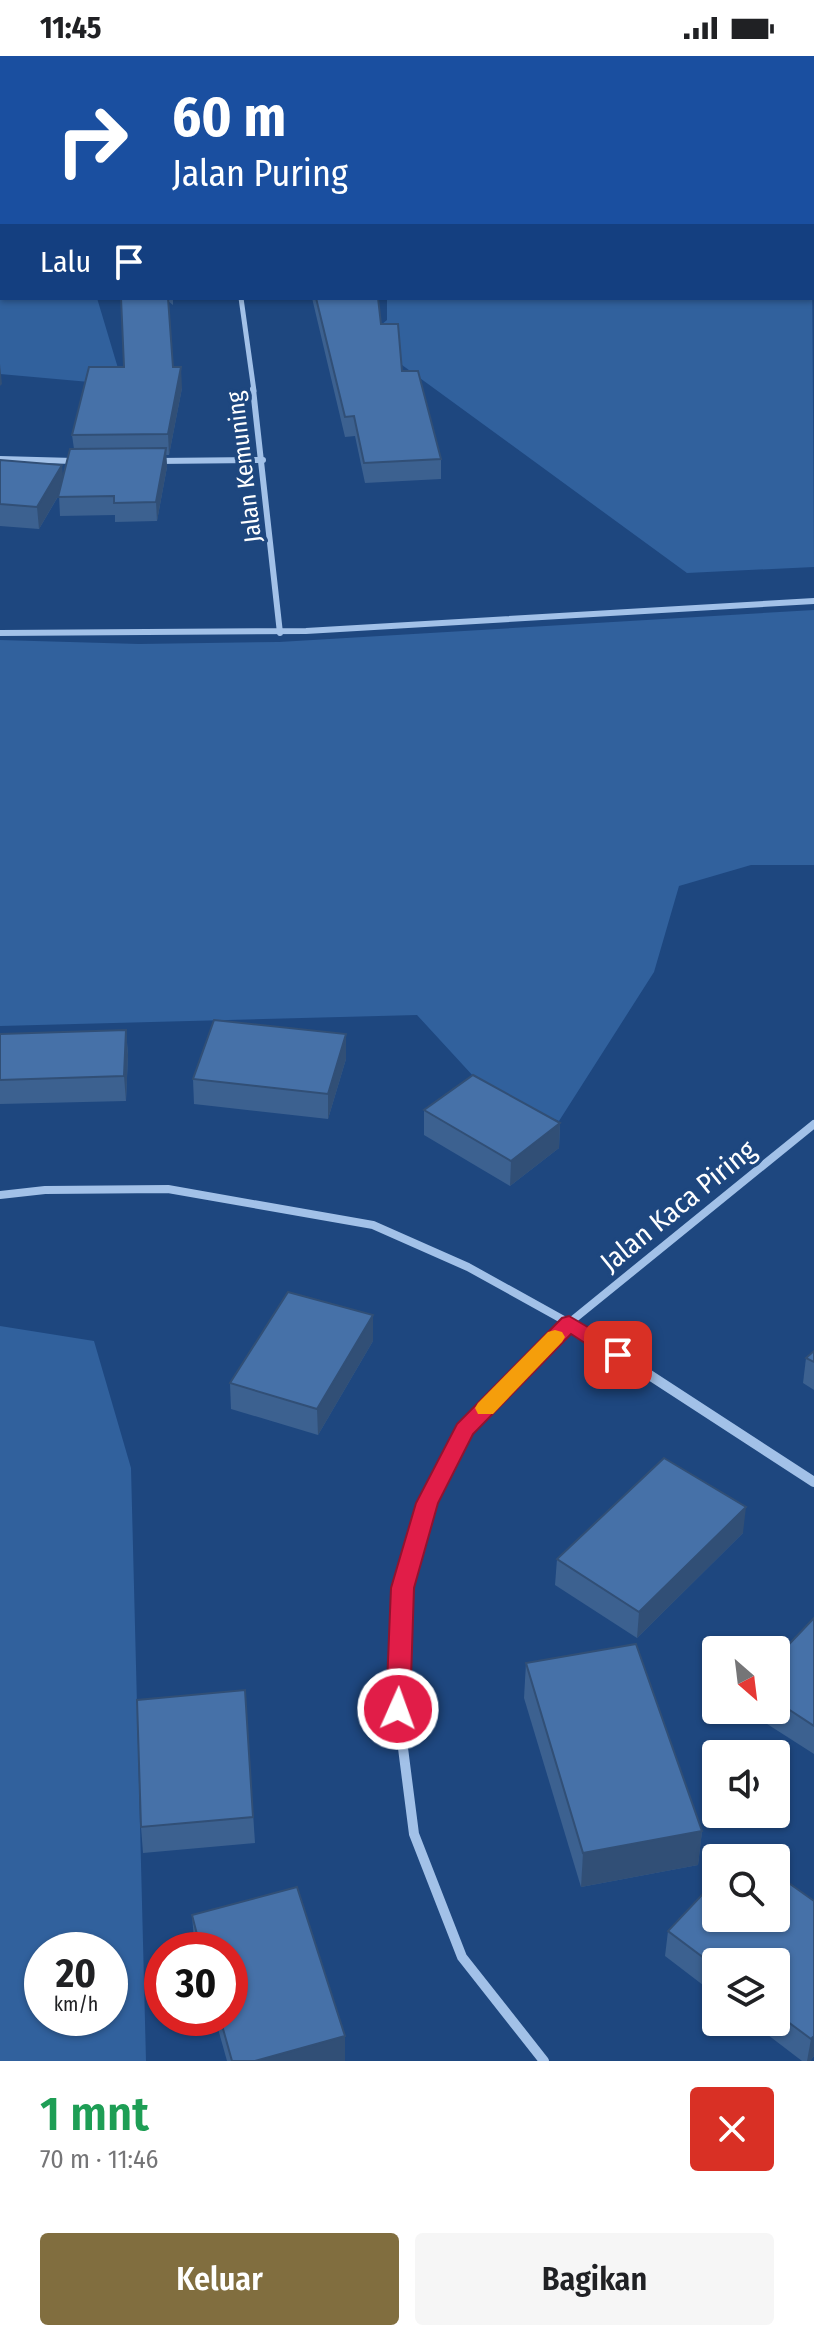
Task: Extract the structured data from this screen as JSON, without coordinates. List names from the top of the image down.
{
  "streets": {
    "street": ["Jalan Kemuning", "Jalan Kaca Piring"]
  },
  "north": "bottom right",
  "page": {
    "status": "11:45",
    "turn": ["60 m", "Jalan Puring"],
    "then": "Lalu",
    "speed": "20 km/h",
    "limit": "30",
    "heading": ["1 mnt", "70 m · 11:46"],
    "buttons": ["Keluar", "Bagikan"]
  }
}
